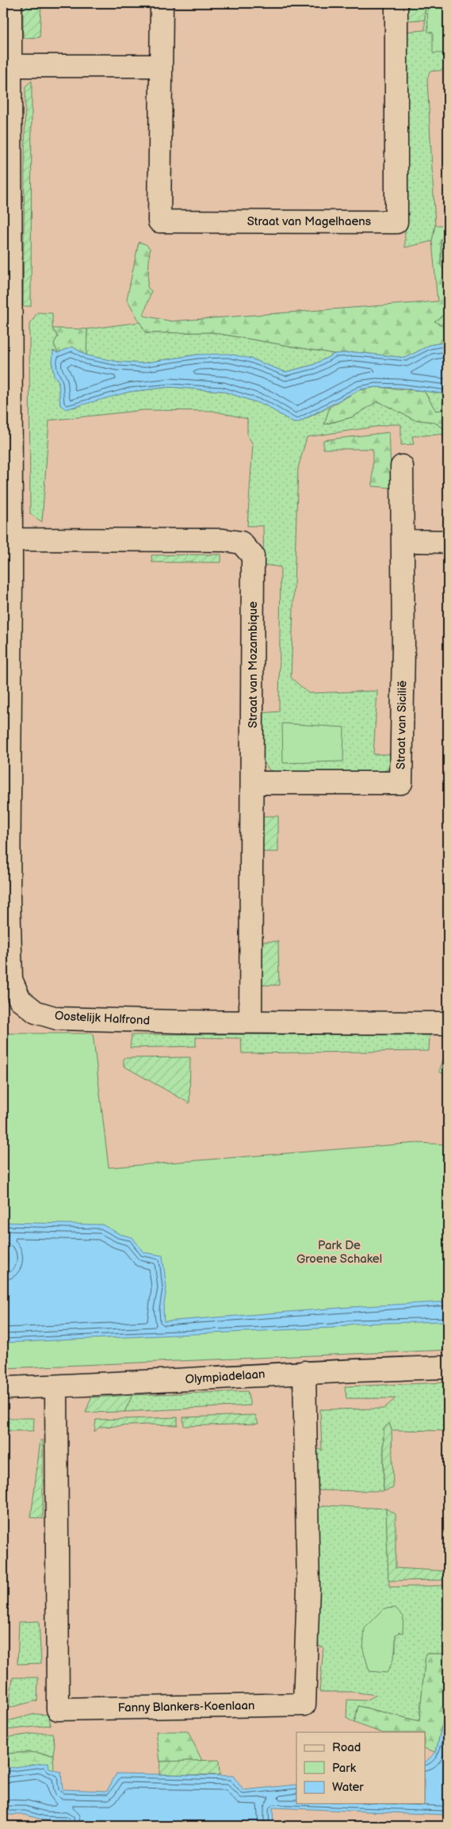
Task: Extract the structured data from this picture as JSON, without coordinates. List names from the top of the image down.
{
  "streets": {
    "street": [
      "Straat van Magelhaens",
      "Straat van Mozambique",
      "Straat van Sicilië",
      "Oostelijk Halfrond",
      "Olympiadelaan",
      "Fanny Blankers-Koenlaan"
    ]
  },
  "crossings": [
    ["Straat van Mozambique", "Straat van Sicilië"],
    ["Straat van Mozambique", "Oostelijk Halfrond"],
    ["Olympiadelaan", "Fanny Blankers-Koenlaan"]
  ],
  "parks": ["Park De Groene Schakel"],
  "legend": ["Road", "Park", "Water"]
}
